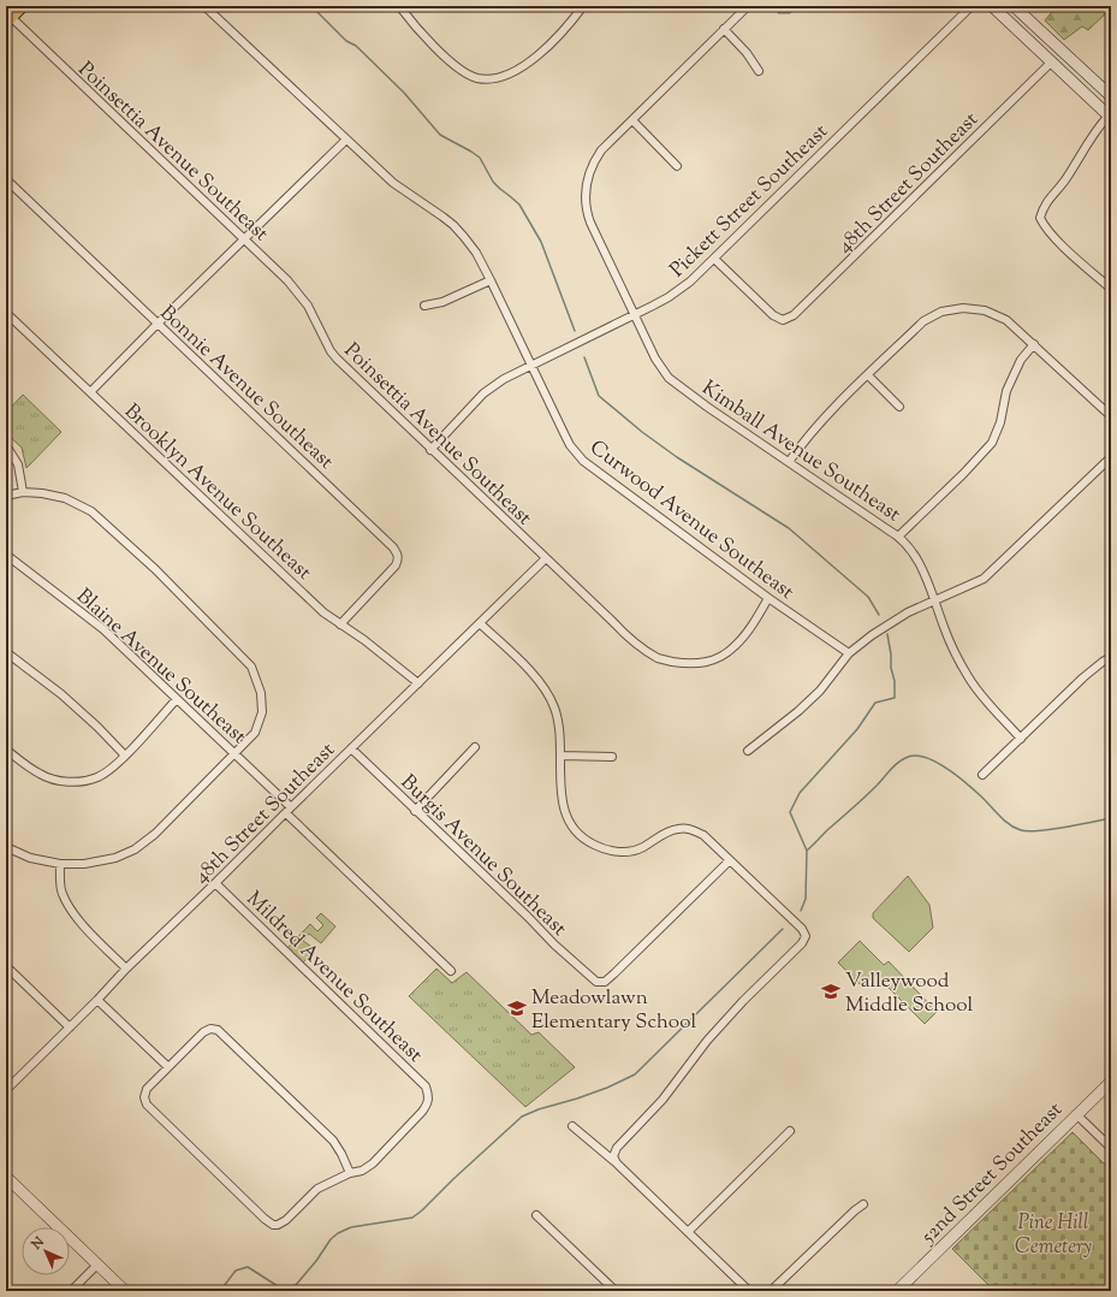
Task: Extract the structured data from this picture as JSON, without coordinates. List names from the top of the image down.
{
  "streets": {
    "main road": ["52nd Street Southeast"],
    "street": [
      "Poinsettia Avenue Southeast",
      "48th Street Southeast",
      "Pickett Street Southeast",
      "Bonnie Avenue Southeast",
      "Kimball Avenue Southeast",
      "Brooklyn Avenue Southeast",
      "Curwood Avenue Southeast",
      "Blaine Avenue Southeast",
      "Burgis Avenue Southeast",
      "Mildred Avenue Southeast"
    ]
  },
  "crossings": [
    ["Poinsettia Avenue Southeast", "48th Street Southeast"],
    ["Poinsettia Avenue Southeast", "Pickett Street Southeast"],
    ["Poinsettia Avenue Southeast", "Curwood Avenue Southeast"],
    ["48th Street Southeast", "Pickett Street Southeast"],
    ["48th Street Southeast", "Brooklyn Avenue Southeast"],
    ["48th Street Southeast", "Blaine Avenue Southeast"],
    ["48th Street Southeast", "Burgis Avenue Southeast"],
    ["48th Street Southeast", "Mildred Avenue Southeast"],
    ["Pickett Street Southeast", "Kimball Avenue Southeast"],
    ["Pickett Street Southeast", "Curwood Avenue Southeast"],
    ["Bonnie Avenue Southeast", "Brooklyn Avenue Southeast"]
  ],
  "parks": ["Pine Hill Cemetery"],
  "places": {
    "school or university": ["Valleywood Middle School", "Meadowlawn Elementary School"]
  },
  "north": "top left"
}
